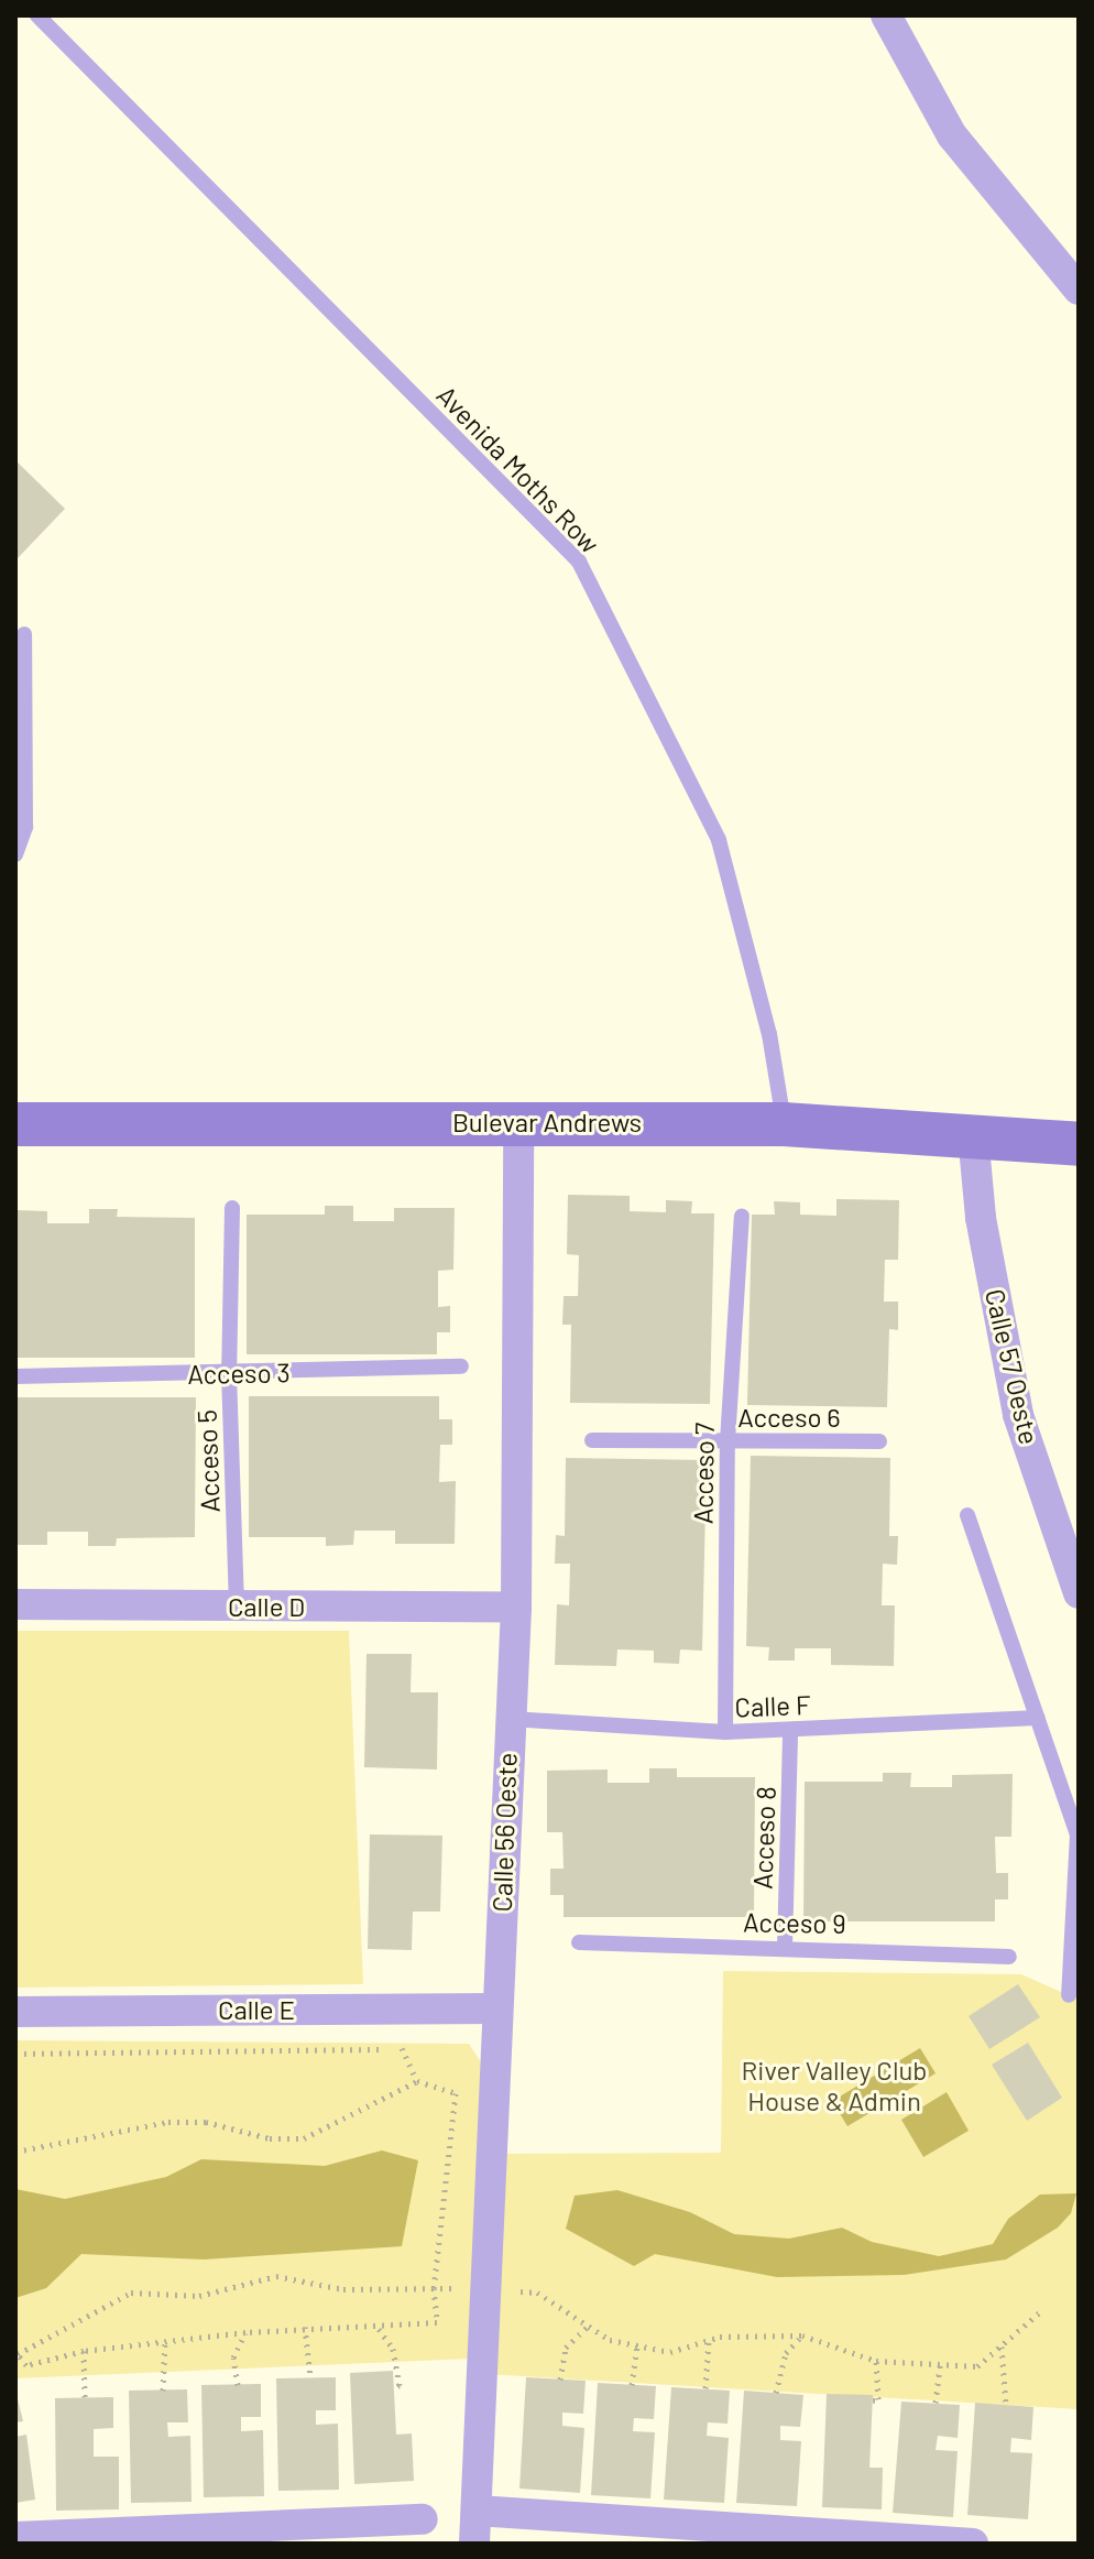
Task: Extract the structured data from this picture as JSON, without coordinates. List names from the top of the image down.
{
  "streets": {
    "main road": ["Bulevar Andrews"],
    "street": [
      "Calle 57 Oeste",
      "Calle D",
      "Calle 56 Oeste",
      "Calle E"
    ],
    "lane": [
      "Avenida Moths Row",
      "Acceso 3",
      "Acceso 6",
      "Acceso 5",
      "Acceso 7",
      "Calle F",
      "Acceso 8",
      "Acceso 9"
    ]
  },
  "crossings": [
    ["Avenida Moths Row", "Bulevar Andrews"],
    ["Bulevar Andrews", "Calle 57 Oeste"],
    ["Bulevar Andrews", "Calle 56 Oeste"],
    ["Acceso 3", "Acceso 5"],
    ["Acceso 6", "Acceso 7"],
    ["Acceso 5", "Calle D"],
    ["Acceso 7", "Calle F"],
    ["Calle D", "Calle 56 Oeste"],
    ["Calle F", "Calle 56 Oeste"],
    ["Calle F", "Acceso 8"],
    ["Calle 56 Oeste", "Calle E"],
    ["Acceso 8", "Acceso 9"]
  ],
  "parks": ["River Valley Club House & Admin"]
}
